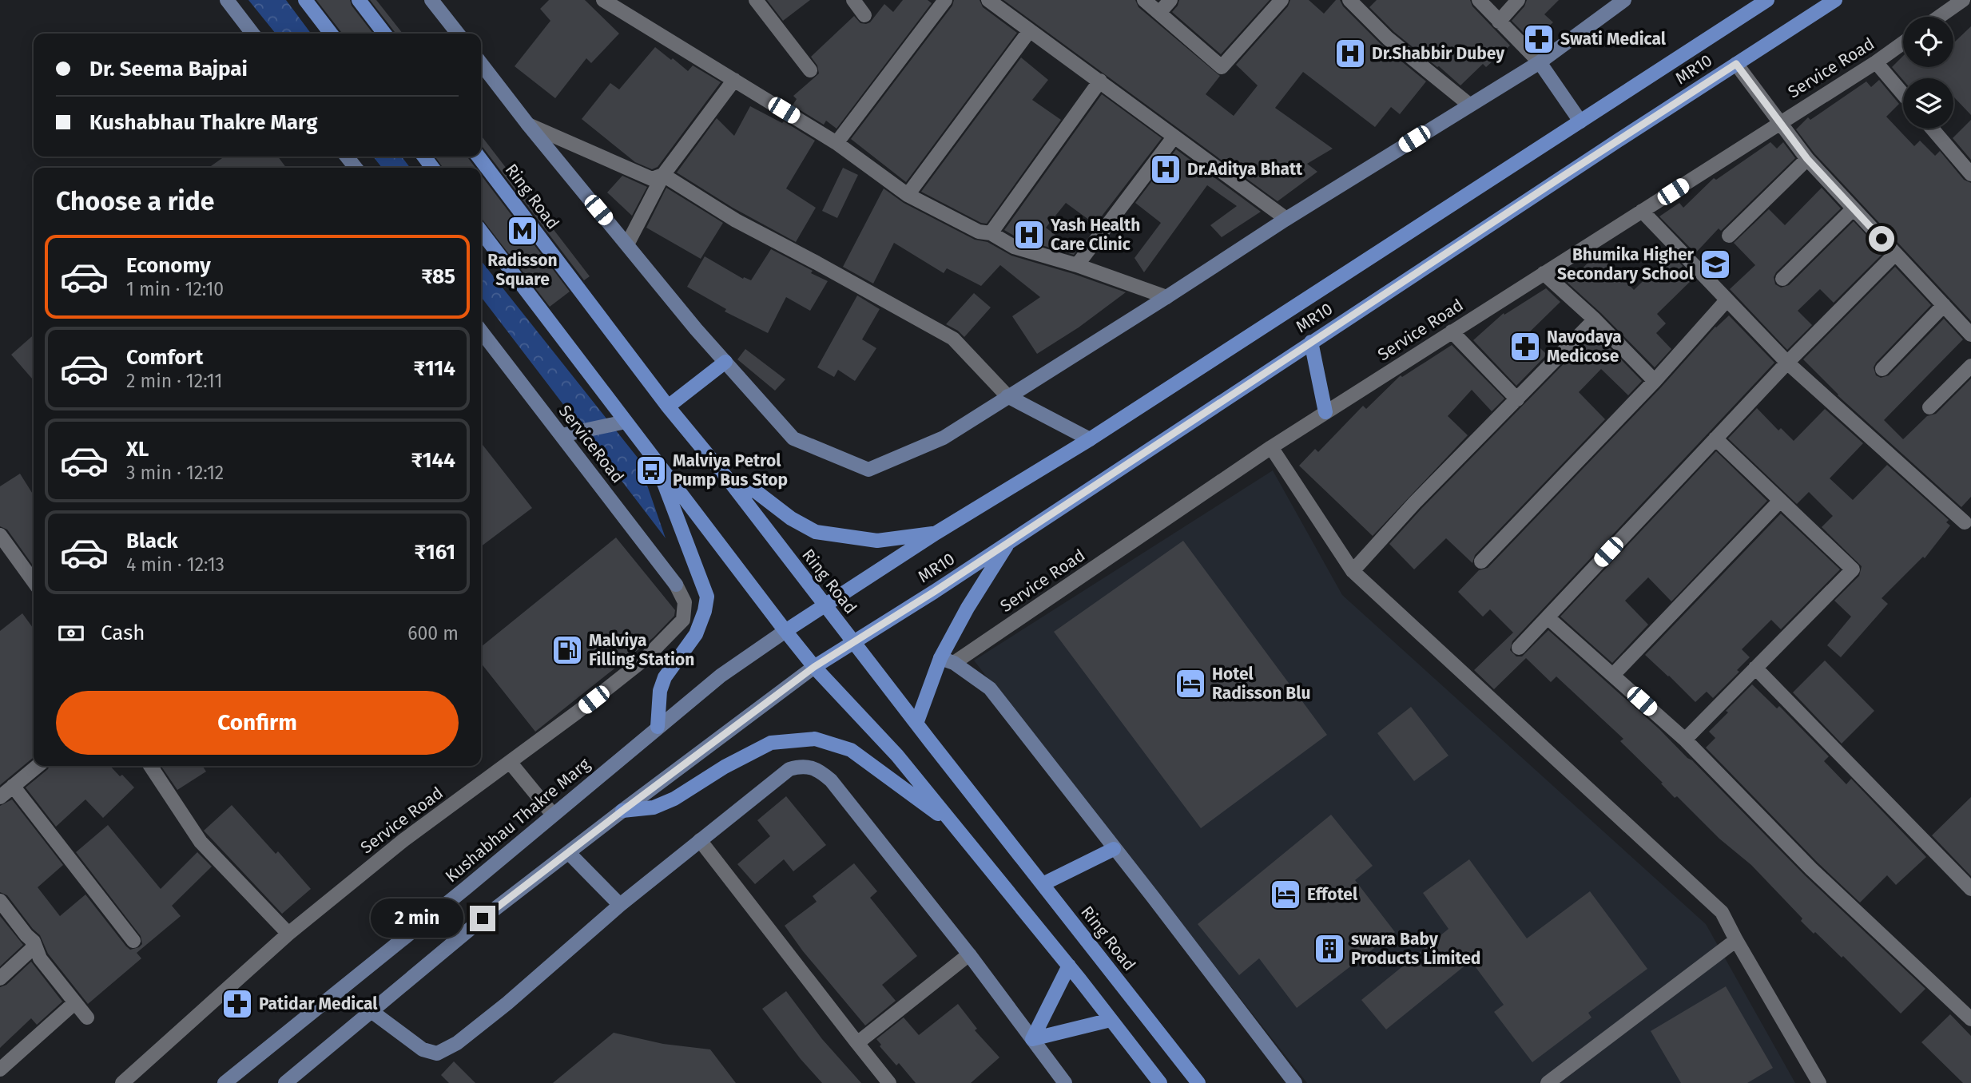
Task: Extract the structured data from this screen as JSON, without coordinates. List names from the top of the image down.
{
  "streets": {
    "main road": ["MR10", "Ring Road"],
    "street": ["Service Road", "ServiceRoad", "Kushabhau Thakre Marg"]
  },
  "crossings": [
    ["Service Road", "ServiceRoad"],
    ["MR10", "Ring Road"],
    ["MR10", "Kushabhau Thakre Marg"]
  ],
  "places": {
    "pharmacy": ["Swati Medical", "Navodaya Medicose", "Patidar Medical"],
    "hospital": ["Dr.Shabbir Dubey", "Dr.Aditya Bhatt", "Yash Health Care Clinic"],
    "metro station": ["Radisson Square"],
    "school or university": ["Bhumika Higher Secondary School"],
    "bus stop": ["Malviya Petrol Pump Bus Stop"],
    "fuel station": ["Malviya Filling Station"],
    "hotel": ["Hotel Radisson Blu", "Effotel"],
    "building": ["swara Baby Products Limited"]
  },
  "page": {
    "banner": ["Dr. Seema Bajpai", "Kushabhau Thakre Marg"],
    "heading": "Choose a ride",
    "list": [
      {
        "name": "Economy",
        "note": "1 min · 12:10",
        "value": "₹85"
      },
      {
        "name": "Comfort",
        "note": "2 min · 12:11",
        "value": "₹114"
      },
      {
        "name": "XL",
        "note": "3 min · 12:12",
        "value": "₹144"
      },
      {
        "name": "Black",
        "note": "4 min · 12:13",
        "value": "₹161"
      }
    ],
    "pay": ["Cash", "600 m"],
    "buttons": "Confirm",
    "bubble": "2 min"
  }
}
